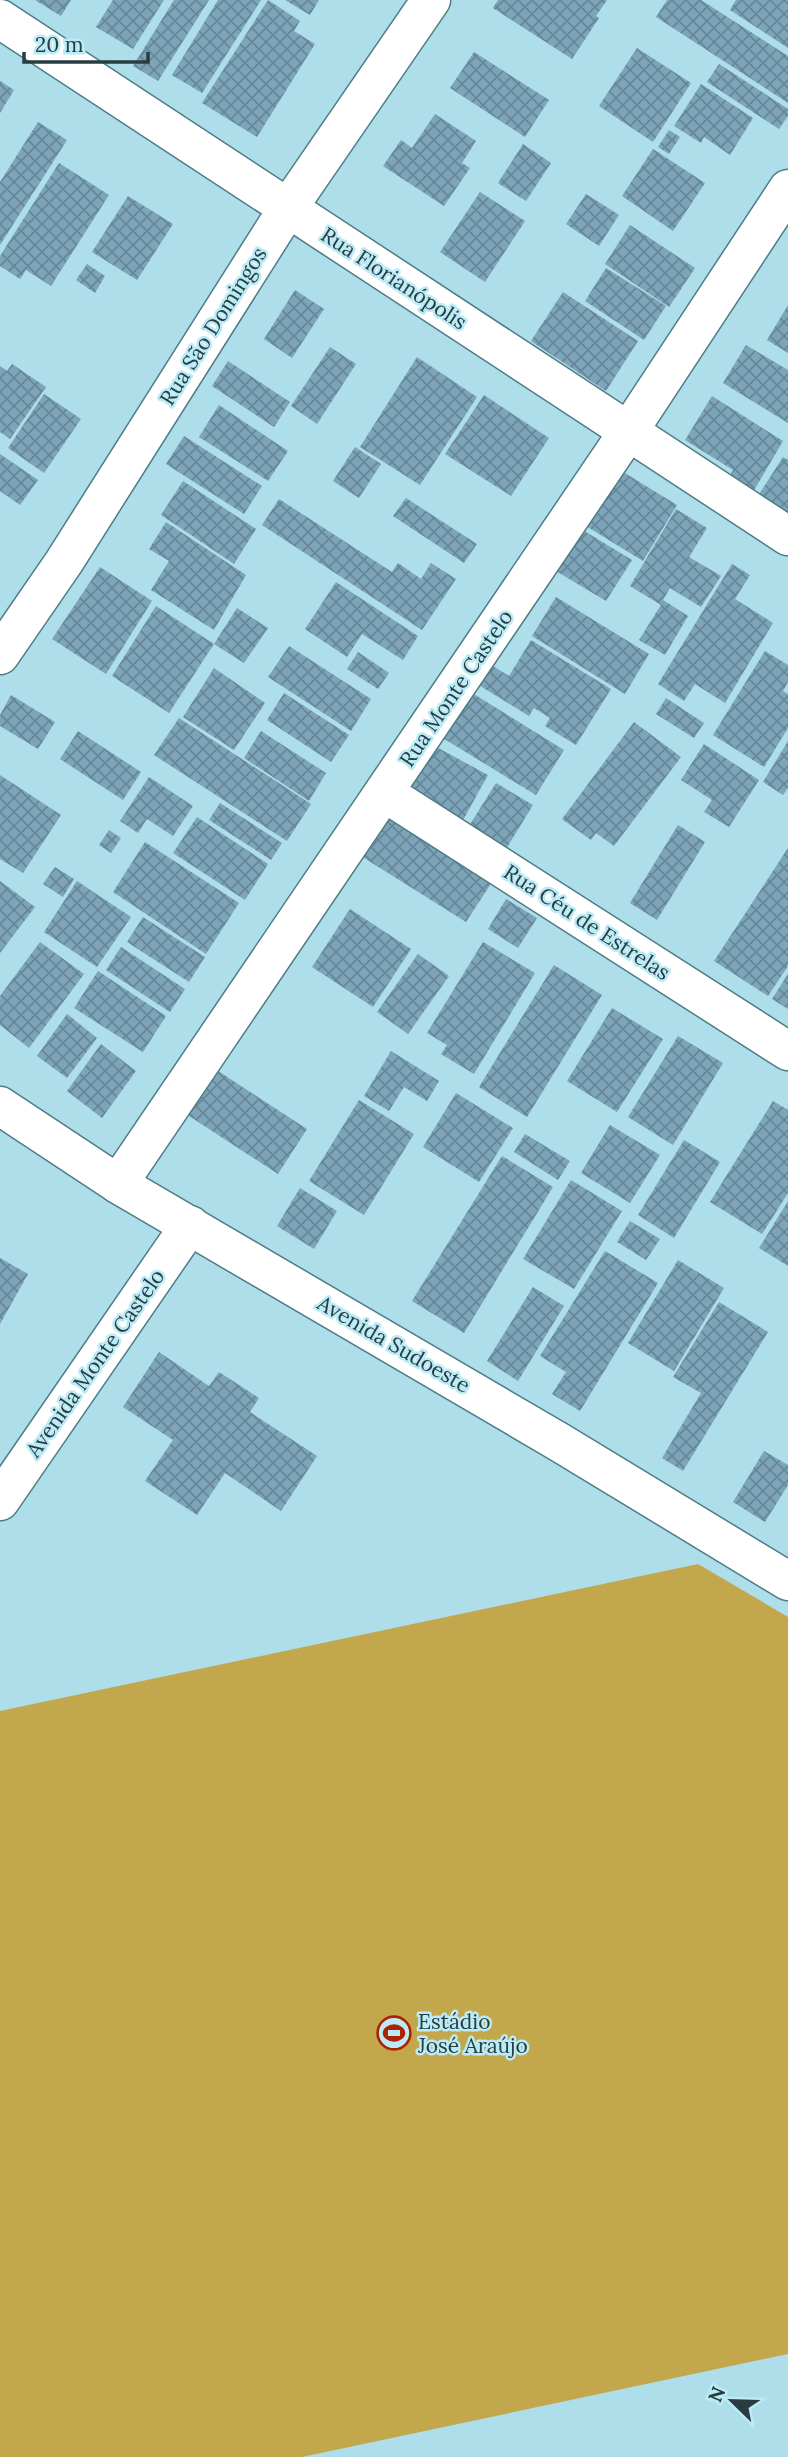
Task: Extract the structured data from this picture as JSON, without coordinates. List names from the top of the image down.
{
  "streets": {
    "street": [
      "Rua Florianópolis",
      "Rua São Domingos",
      "Rua Monte Castelo",
      "Rua Céu de Estrelas",
      "Avenida Sudoeste",
      "Avenida Monte Castelo"
    ]
  },
  "crossings": [
    ["Rua Florianópolis", "Rua São Domingos"],
    ["Rua Florianópolis", "Rua Monte Castelo"],
    ["Rua Monte Castelo", "Rua Céu de Estrelas"],
    ["Rua Monte Castelo", "Avenida Sudoeste"],
    ["Avenida Sudoeste", "Avenida Monte Castelo"]
  ],
  "places": {
    "sports": ["Estádio José Araújo"]
  },
  "scale_bar": "20 m",
  "north": "top left"
}
